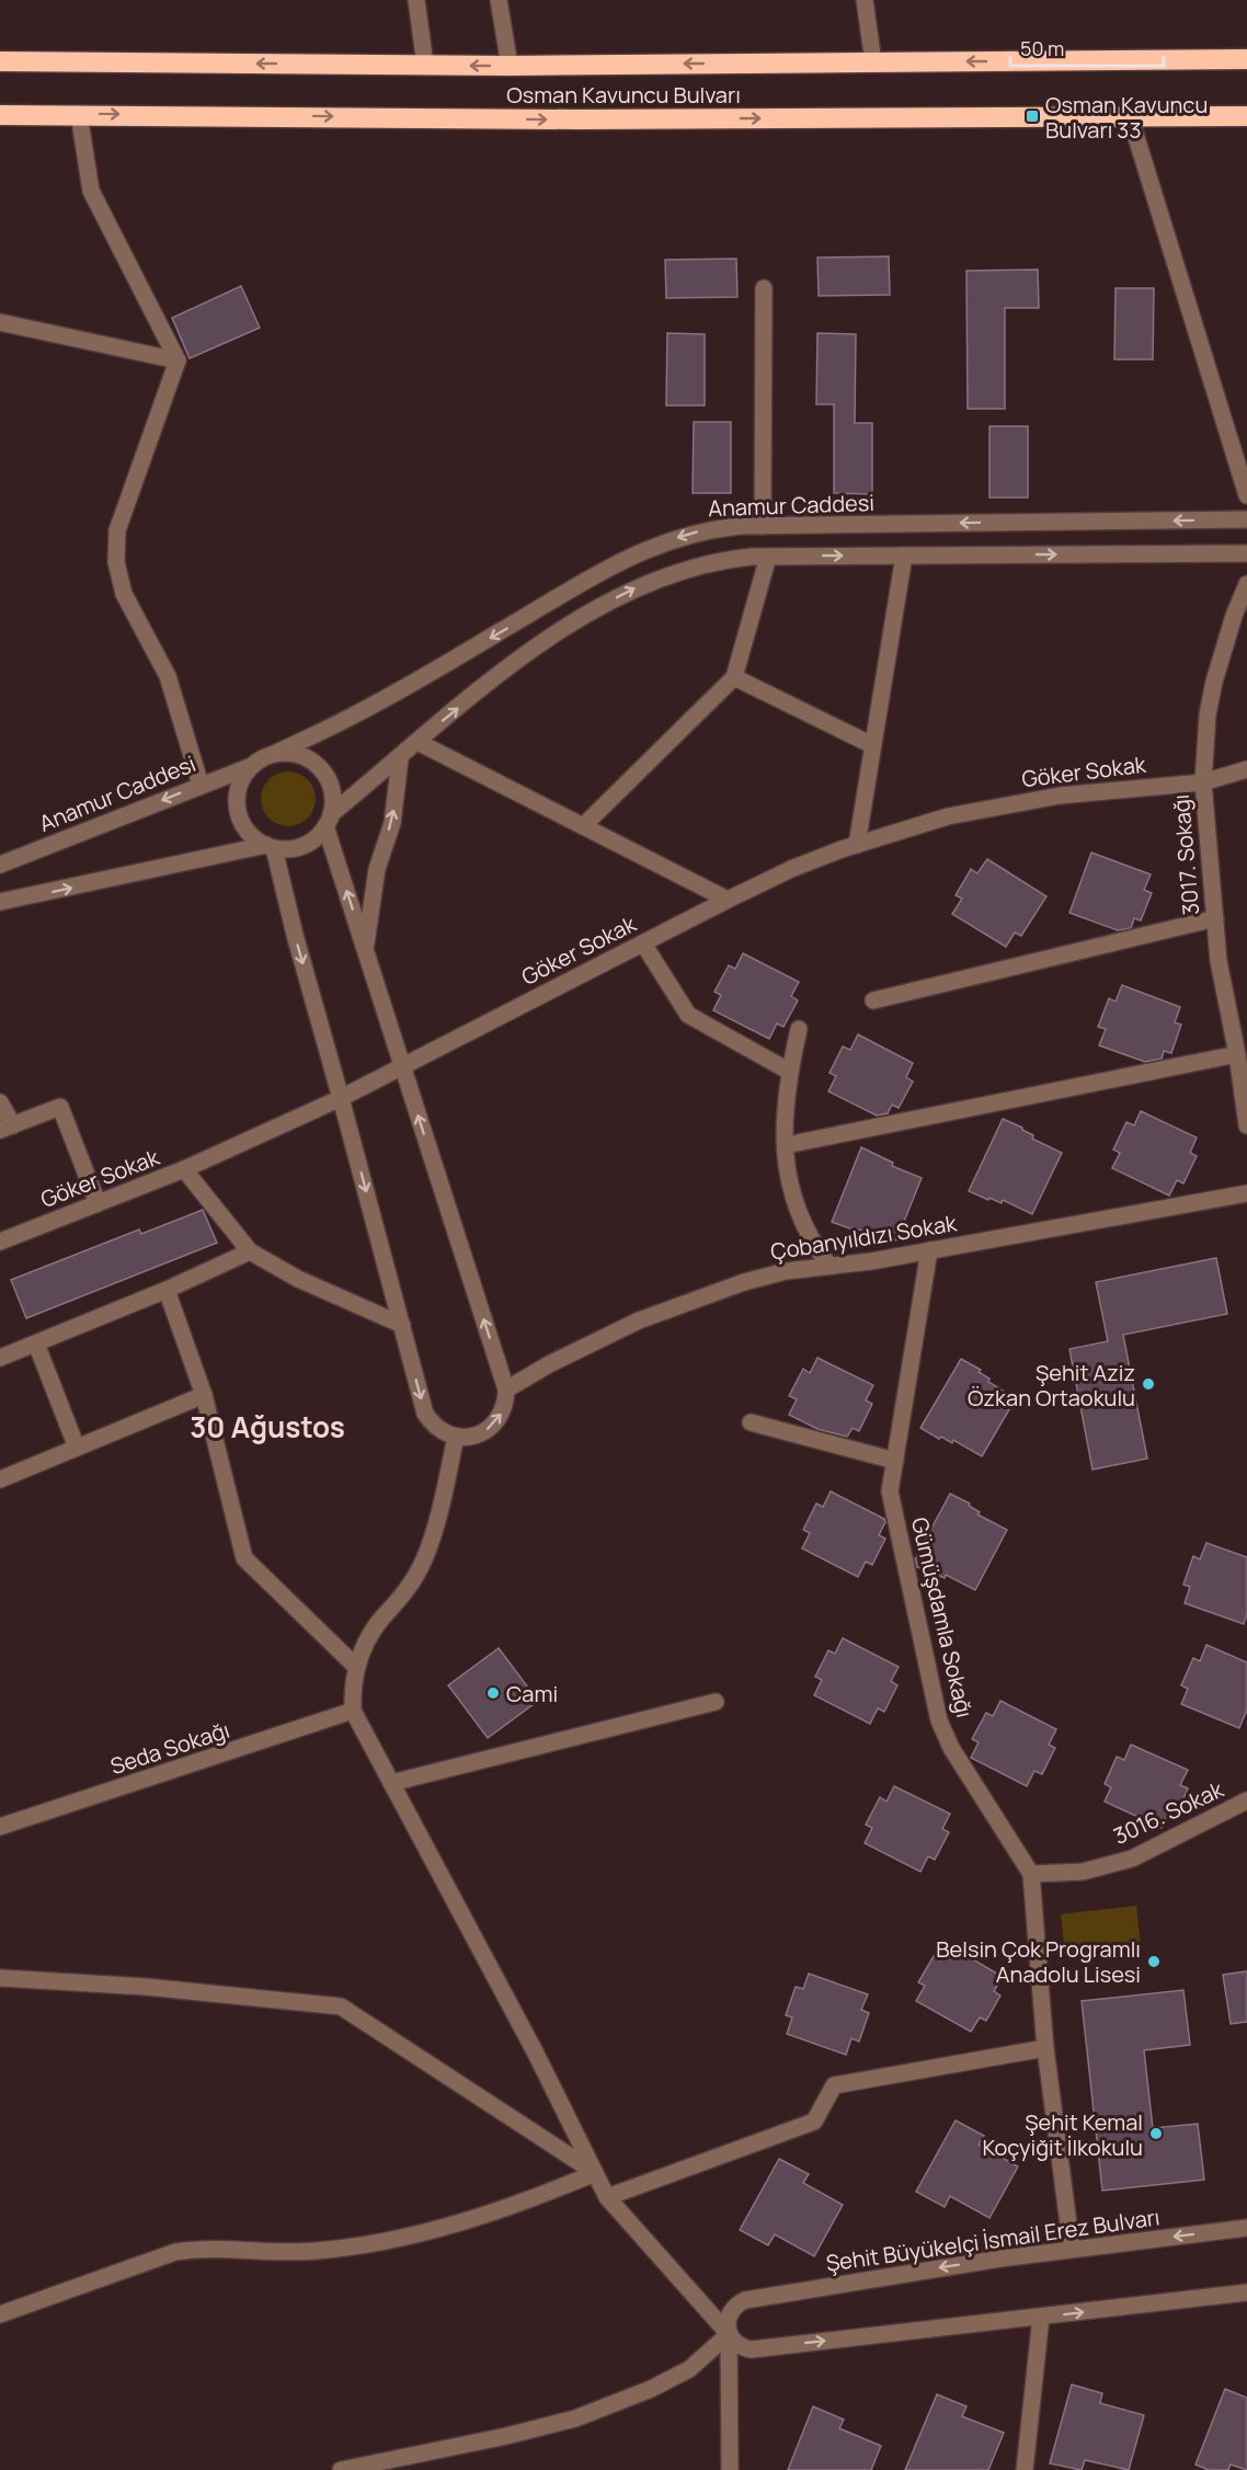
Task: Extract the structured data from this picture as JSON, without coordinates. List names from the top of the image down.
{
  "streets": {
    "highway": ["Osman Kavuncu Bulvarı"],
    "street": [
      "Anamur Caddesi",
      "Göker Sokak",
      "3017. Sokağı",
      "Çobanyıldızı Sokak",
      "Gümüşdamla Sokağı",
      "Seda Sokağı",
      "3016. Sokak",
      "Şehit Büyükelçi İsmail Erez Bulvarı"
    ]
  },
  "crossings": [
    ["Göker Sokak", "3017. Sokağı"],
    ["Çobanyıldızı Sokak", "Gümüşdamla Sokağı"],
    ["Gümüşdamla Sokağı", "3016. Sokak"],
    ["Gümüşdamla Sokağı", "Şehit Büyükelçi İsmail Erez Bulvarı"]
  ],
  "districts": ["30 Ağustos"],
  "places": {
    "transit": ["Osman Kavuncu Bulvarı 33"],
    "other": [
      "Şehit Aziz Özkan Ortaokulu",
      "Cami",
      "Belsin Çok Programlı Anadolu Lisesi",
      "Şehit Kemal Koçyiğit İlkokulu"
    ]
  },
  "scale_bar": "50 m"
}
